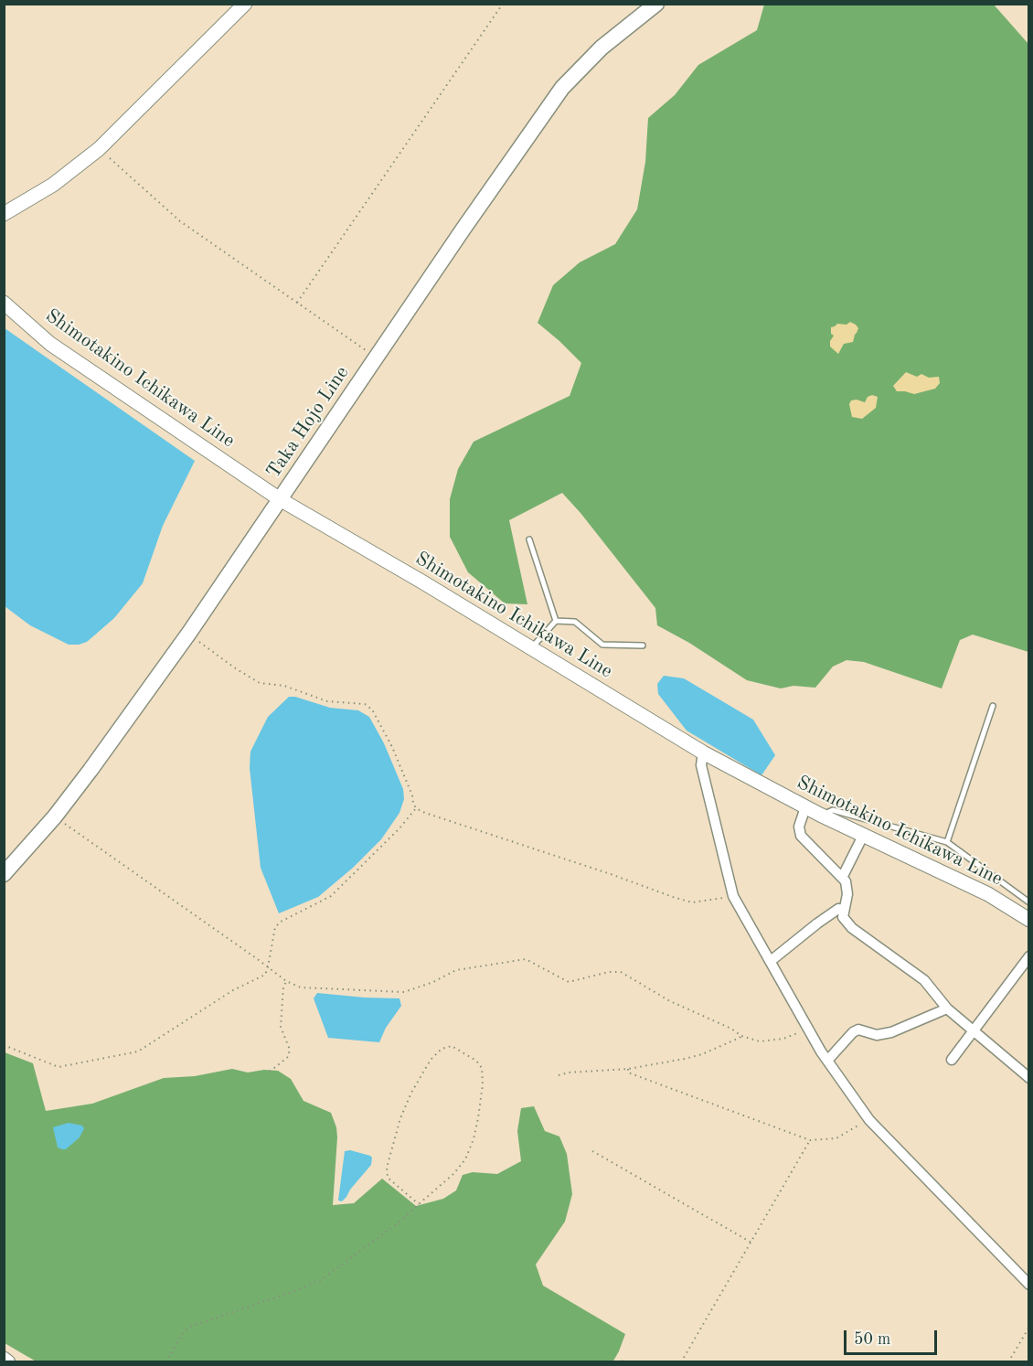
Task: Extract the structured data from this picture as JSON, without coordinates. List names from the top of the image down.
{
  "streets": {
    "main road": ["Shimotakino Ichikawa Line", "Taka Hojo Line"]
  },
  "crossings": [
    ["Shimotakino Ichikawa Line", "Taka Hojo Line"]
  ],
  "scale_bar": "50 m"
}
